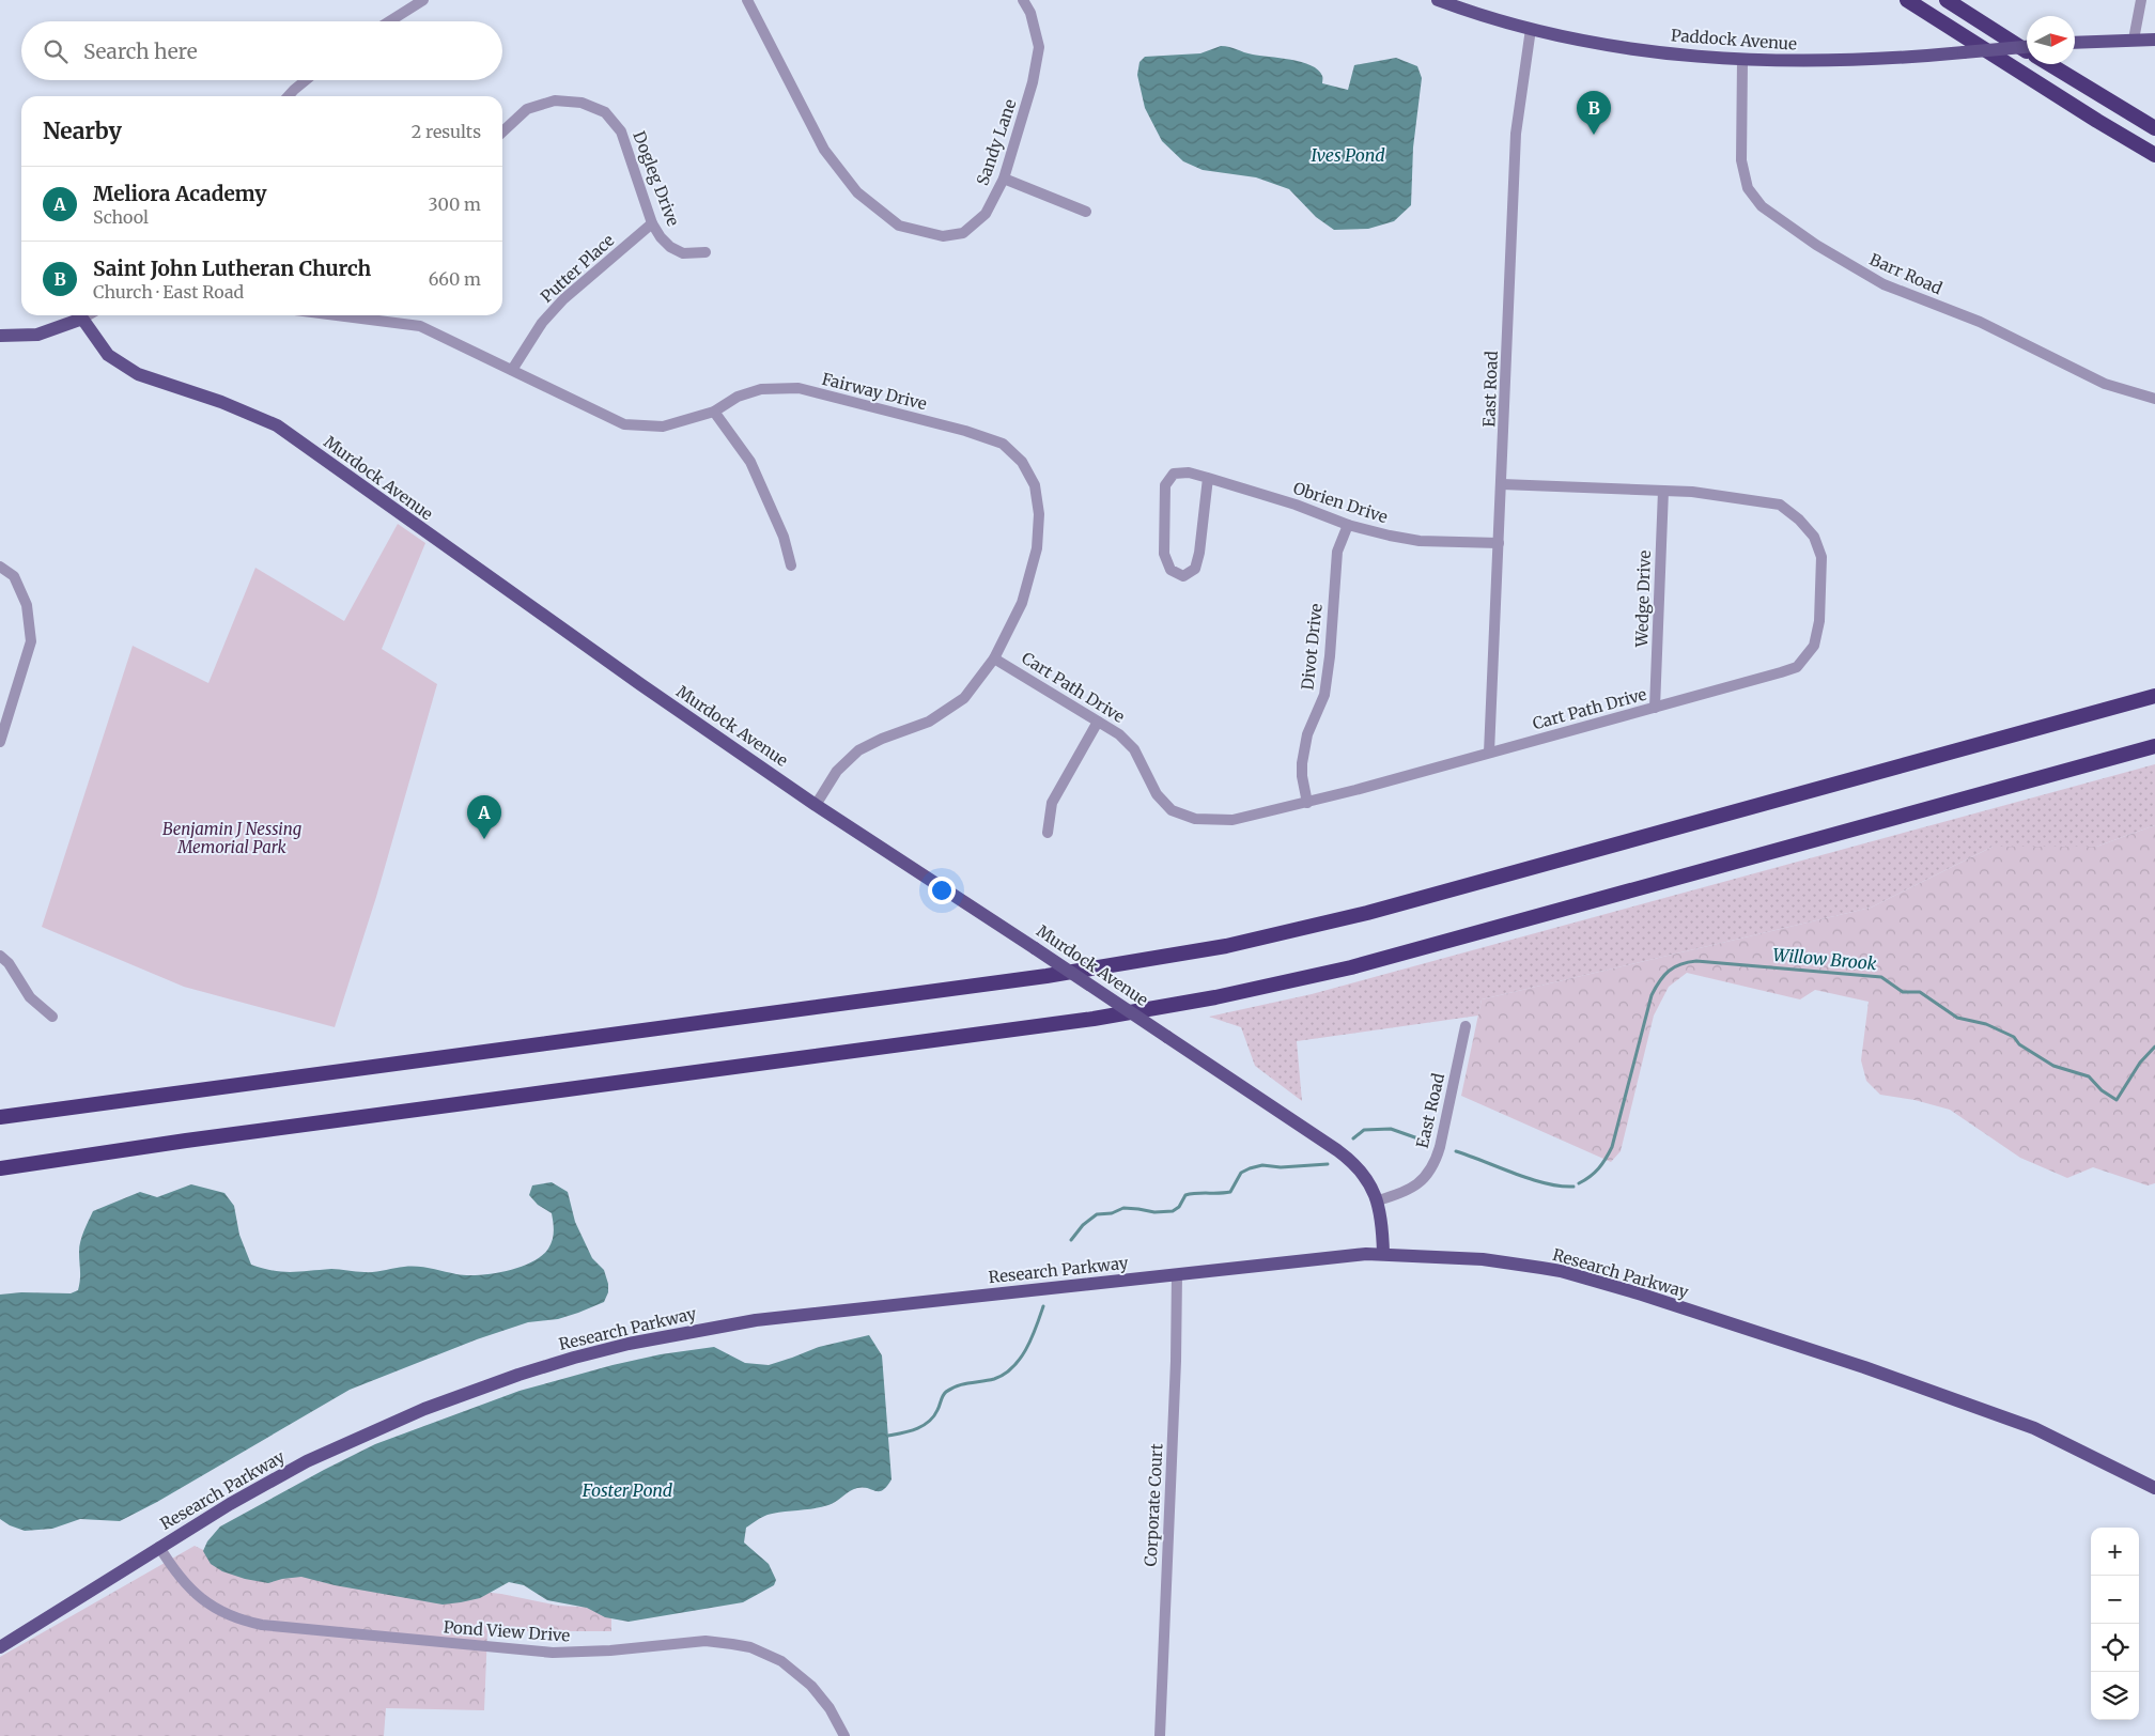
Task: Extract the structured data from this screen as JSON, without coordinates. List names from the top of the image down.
{
  "streets": {
    "main road": ["Paddock Avenue", "Murdock Avenue", "Research Parkway"],
    "street": [
      "Sandy Lane",
      "Dogleg Drive",
      "Putter Place",
      "Barr Road",
      "East Road",
      "Fairway Drive",
      "Obrien Drive",
      "Wedge Drive",
      "Divot Drive",
      "Cart Path Drive",
      "Corporate Court",
      "Pond View Drive"
    ]
  },
  "crossings": [
    ["Paddock Avenue", "Barr Road"],
    ["Paddock Avenue", "East Road"],
    ["Dogleg Drive", "Putter Place"],
    ["Putter Place", "Fairway Drive"],
    ["East Road", "Murdock Avenue"],
    ["East Road", "Obrien Drive"],
    ["East Road", "Cart Path Drive"],
    ["Fairway Drive", "Murdock Avenue"],
    ["Fairway Drive", "Cart Path Drive"],
    ["Murdock Avenue", "Research Parkway"],
    ["Obrien Drive", "Divot Drive"],
    ["Wedge Drive", "Cart Path Drive"],
    ["Divot Drive", "Cart Path Drive"],
    ["Research Parkway", "Corporate Court"],
    ["Research Parkway", "Pond View Drive"]
  ],
  "water": ["Ives Pond", "Willow Brook", "Foster Pond"],
  "parks": ["Benjamin J Nessing Memorial Park"],
  "north": "right",
  "page": {
    "search": "Search here",
    "pins": ["B", "A"],
    "heading": ["Nearby", "2 results"],
    "list": [
      {
        "mark": "A",
        "name": "Meliora Academy",
        "note": "School",
        "value": "300 m"
      },
      {
        "mark": "B",
        "name": "Saint John Lutheran Church",
        "note": "Church · East Road",
        "value": "660 m"
      }
    ],
    "map_buttons": ["+", "−"]
  }
}
